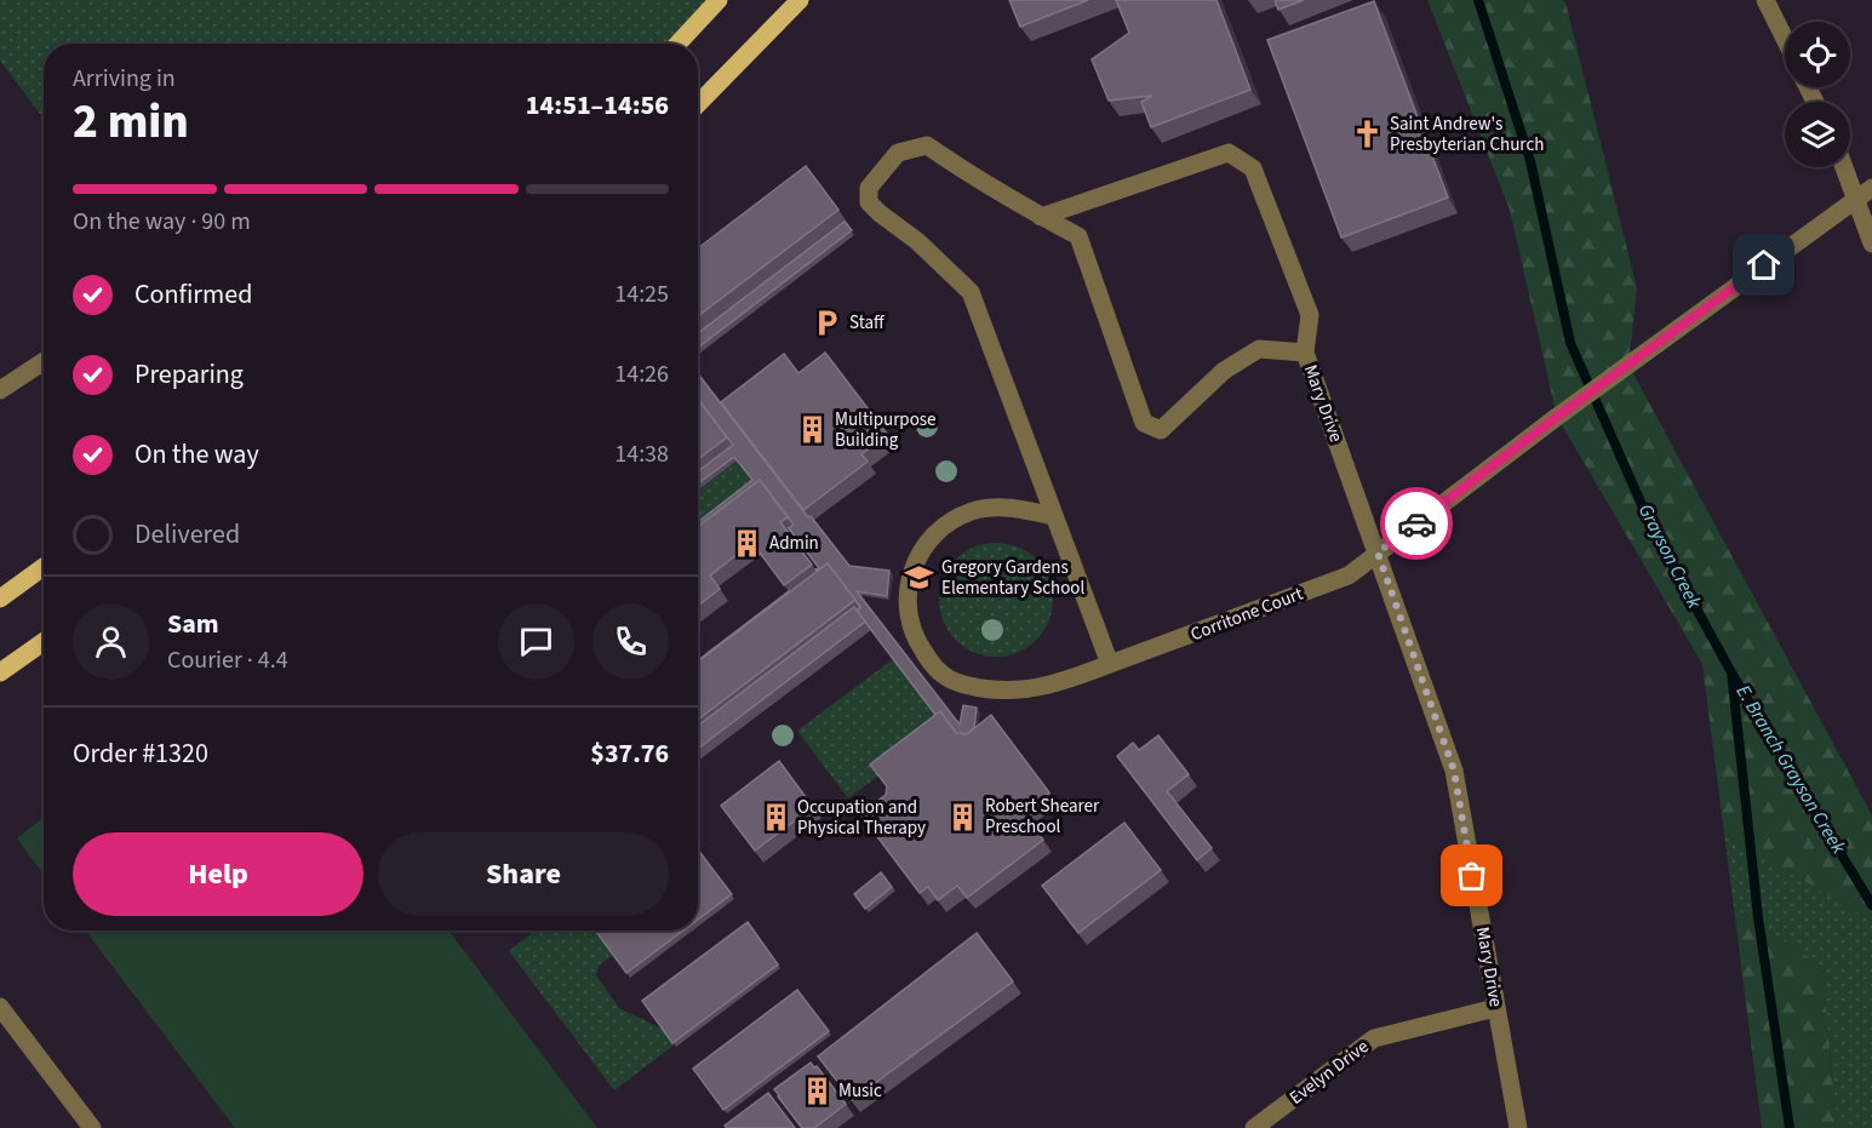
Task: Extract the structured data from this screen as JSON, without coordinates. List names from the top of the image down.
{
  "streets": {
    "street": ["Mary Drive", "Corritone Court", "Evelyn Drive"]
  },
  "crossings": [
    ["Mary Drive", "Corritone Court"],
    ["Mary Drive", "Evelyn Drive"]
  ],
  "water": ["Grayson Creek", "E. Branch Grayson Creek"],
  "places": {
    "church": ["Saint Andrew's Presbyterian Church"],
    "parking": ["Staff"],
    "building": [
      "Multipurpose Building",
      "Admin",
      "Robert Shearer Preschool",
      "Occupation and Physical Therapy",
      "Music"
    ],
    "school or university": ["Gregory Gardens Elementary School"]
  },
  "page": {
    "heading": ["2 min", "Arriving in", "14:51–14:56"],
    "panel": [
      "Sam",
      "Courier · 4.4",
      "Order #1320",
      "$37.76"
    ],
    "bar": "On the way · 90 m",
    "list": [
      ["Confirmed", "14:25"],
      ["Preparing", "14:26"],
      ["On the way", "14:38"],
      "Delivered"
    ],
    "buttons": ["Help", "Share"]
  }
}
